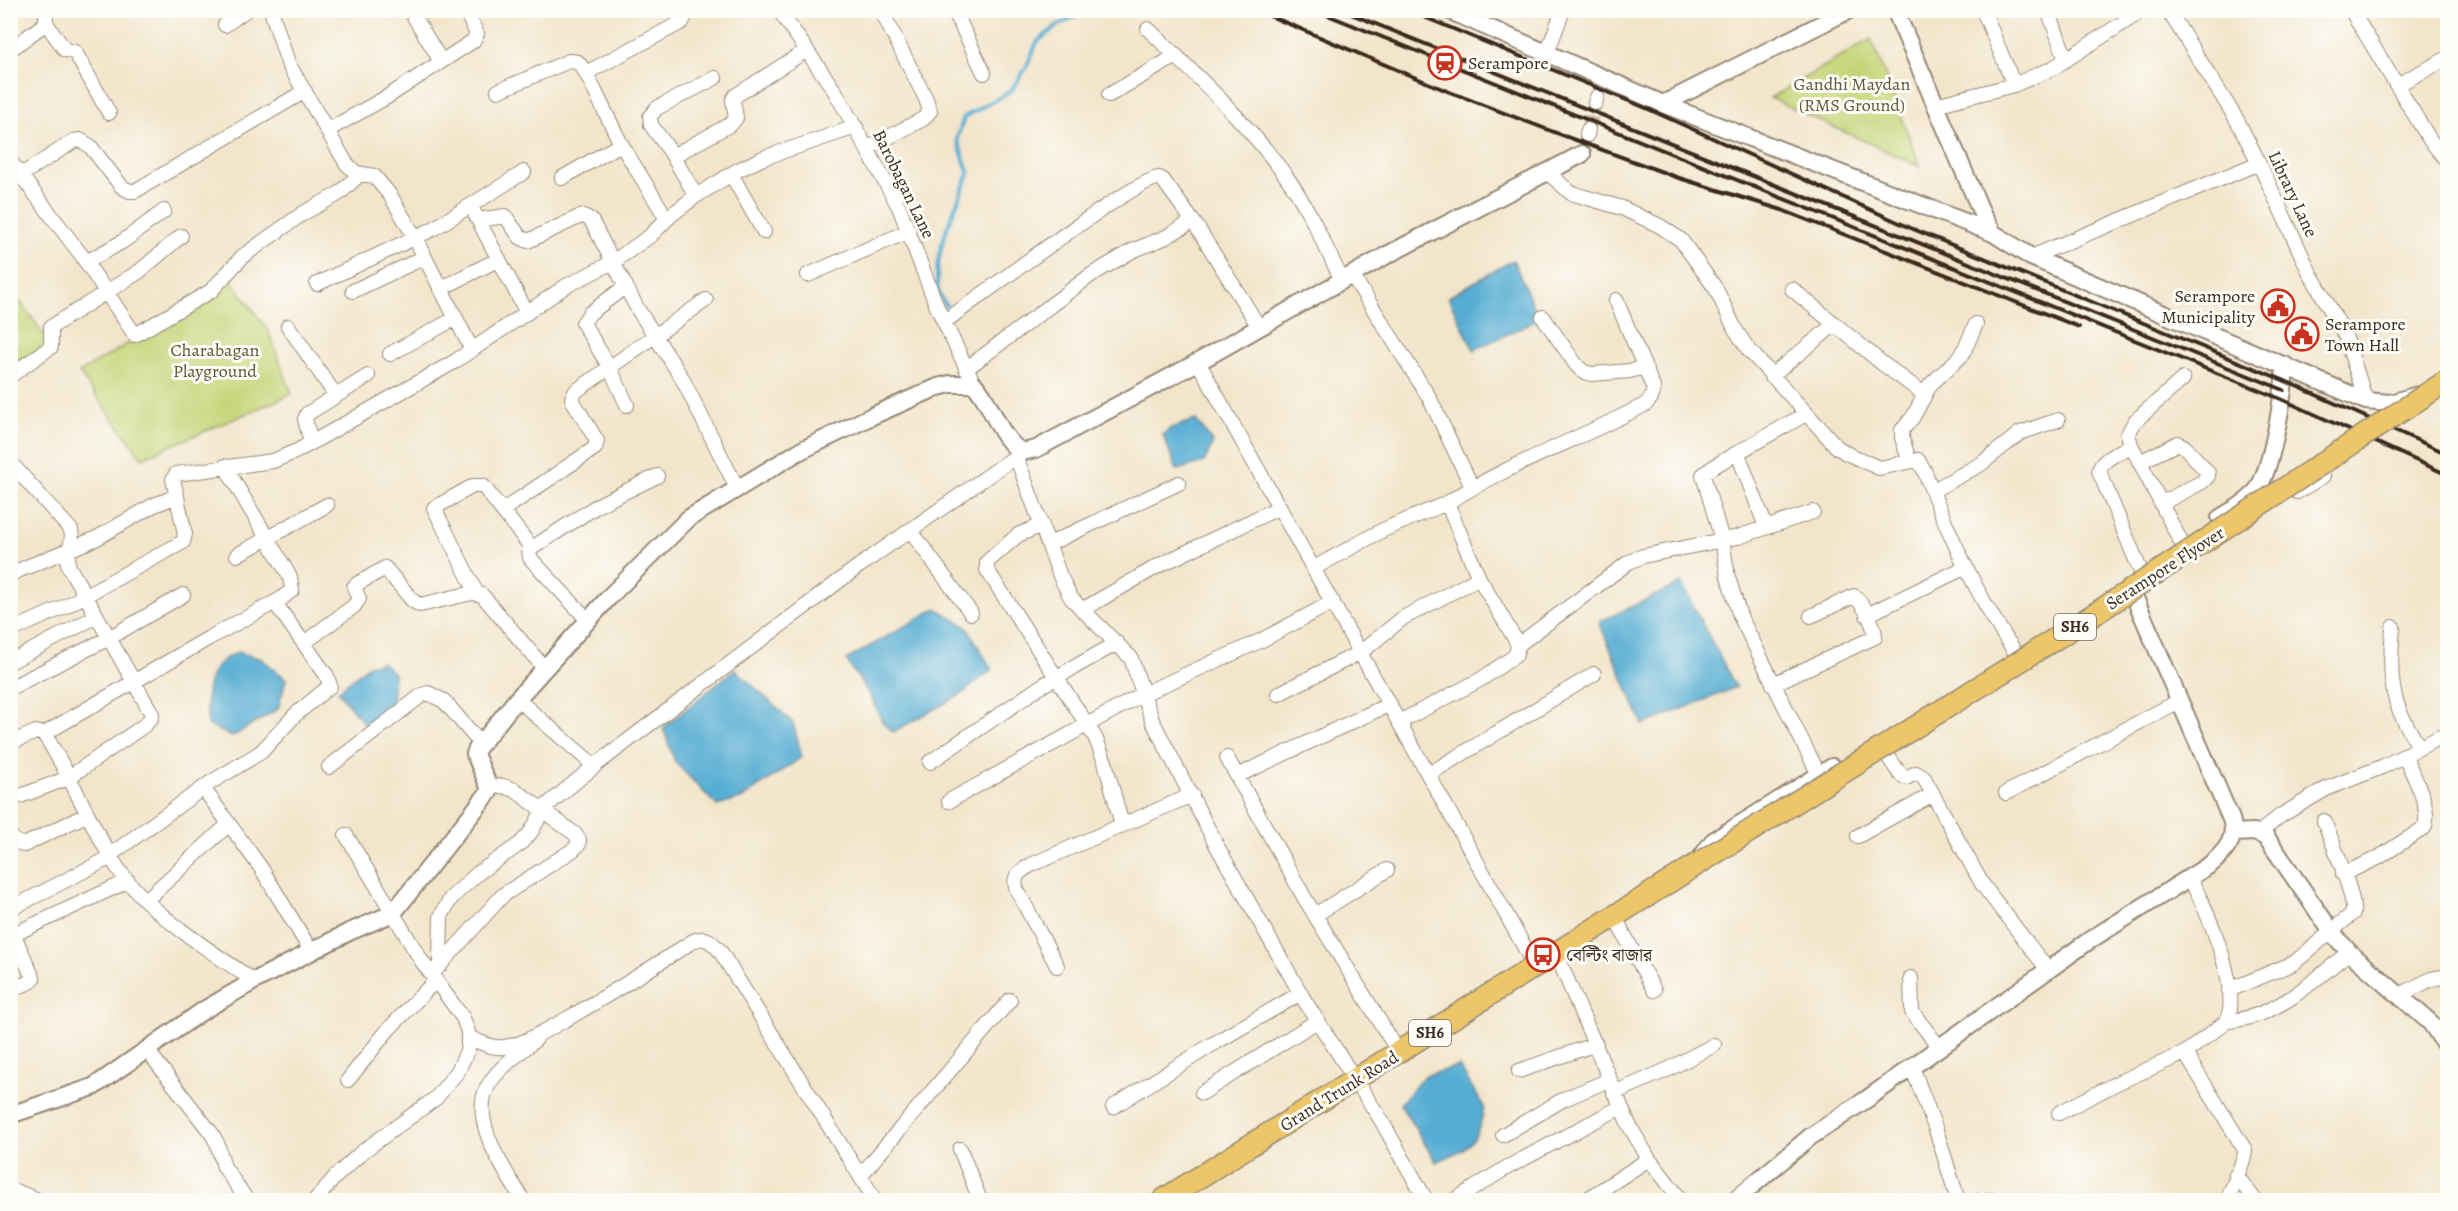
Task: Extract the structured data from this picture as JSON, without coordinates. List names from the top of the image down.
{
  "streets": {
    "main road": ["Serampore Flyover", "SH6", "Grand Trunk Road"],
    "street": ["Barobagan Lane", "Library Lane"]
  },
  "crossings": [
    ["Serampore Flyover", "Grand Trunk Road"]
  ],
  "parks": ["Gandhi Maydan (RMS Ground)", "Charabagan Playground"],
  "places": {
    "station": ["Serampore"],
    "public building": ["Serampore Municipality", "Serampore Town Hall"],
    "bus stop": ["বেল্টিং বাজার"]
  }
}
